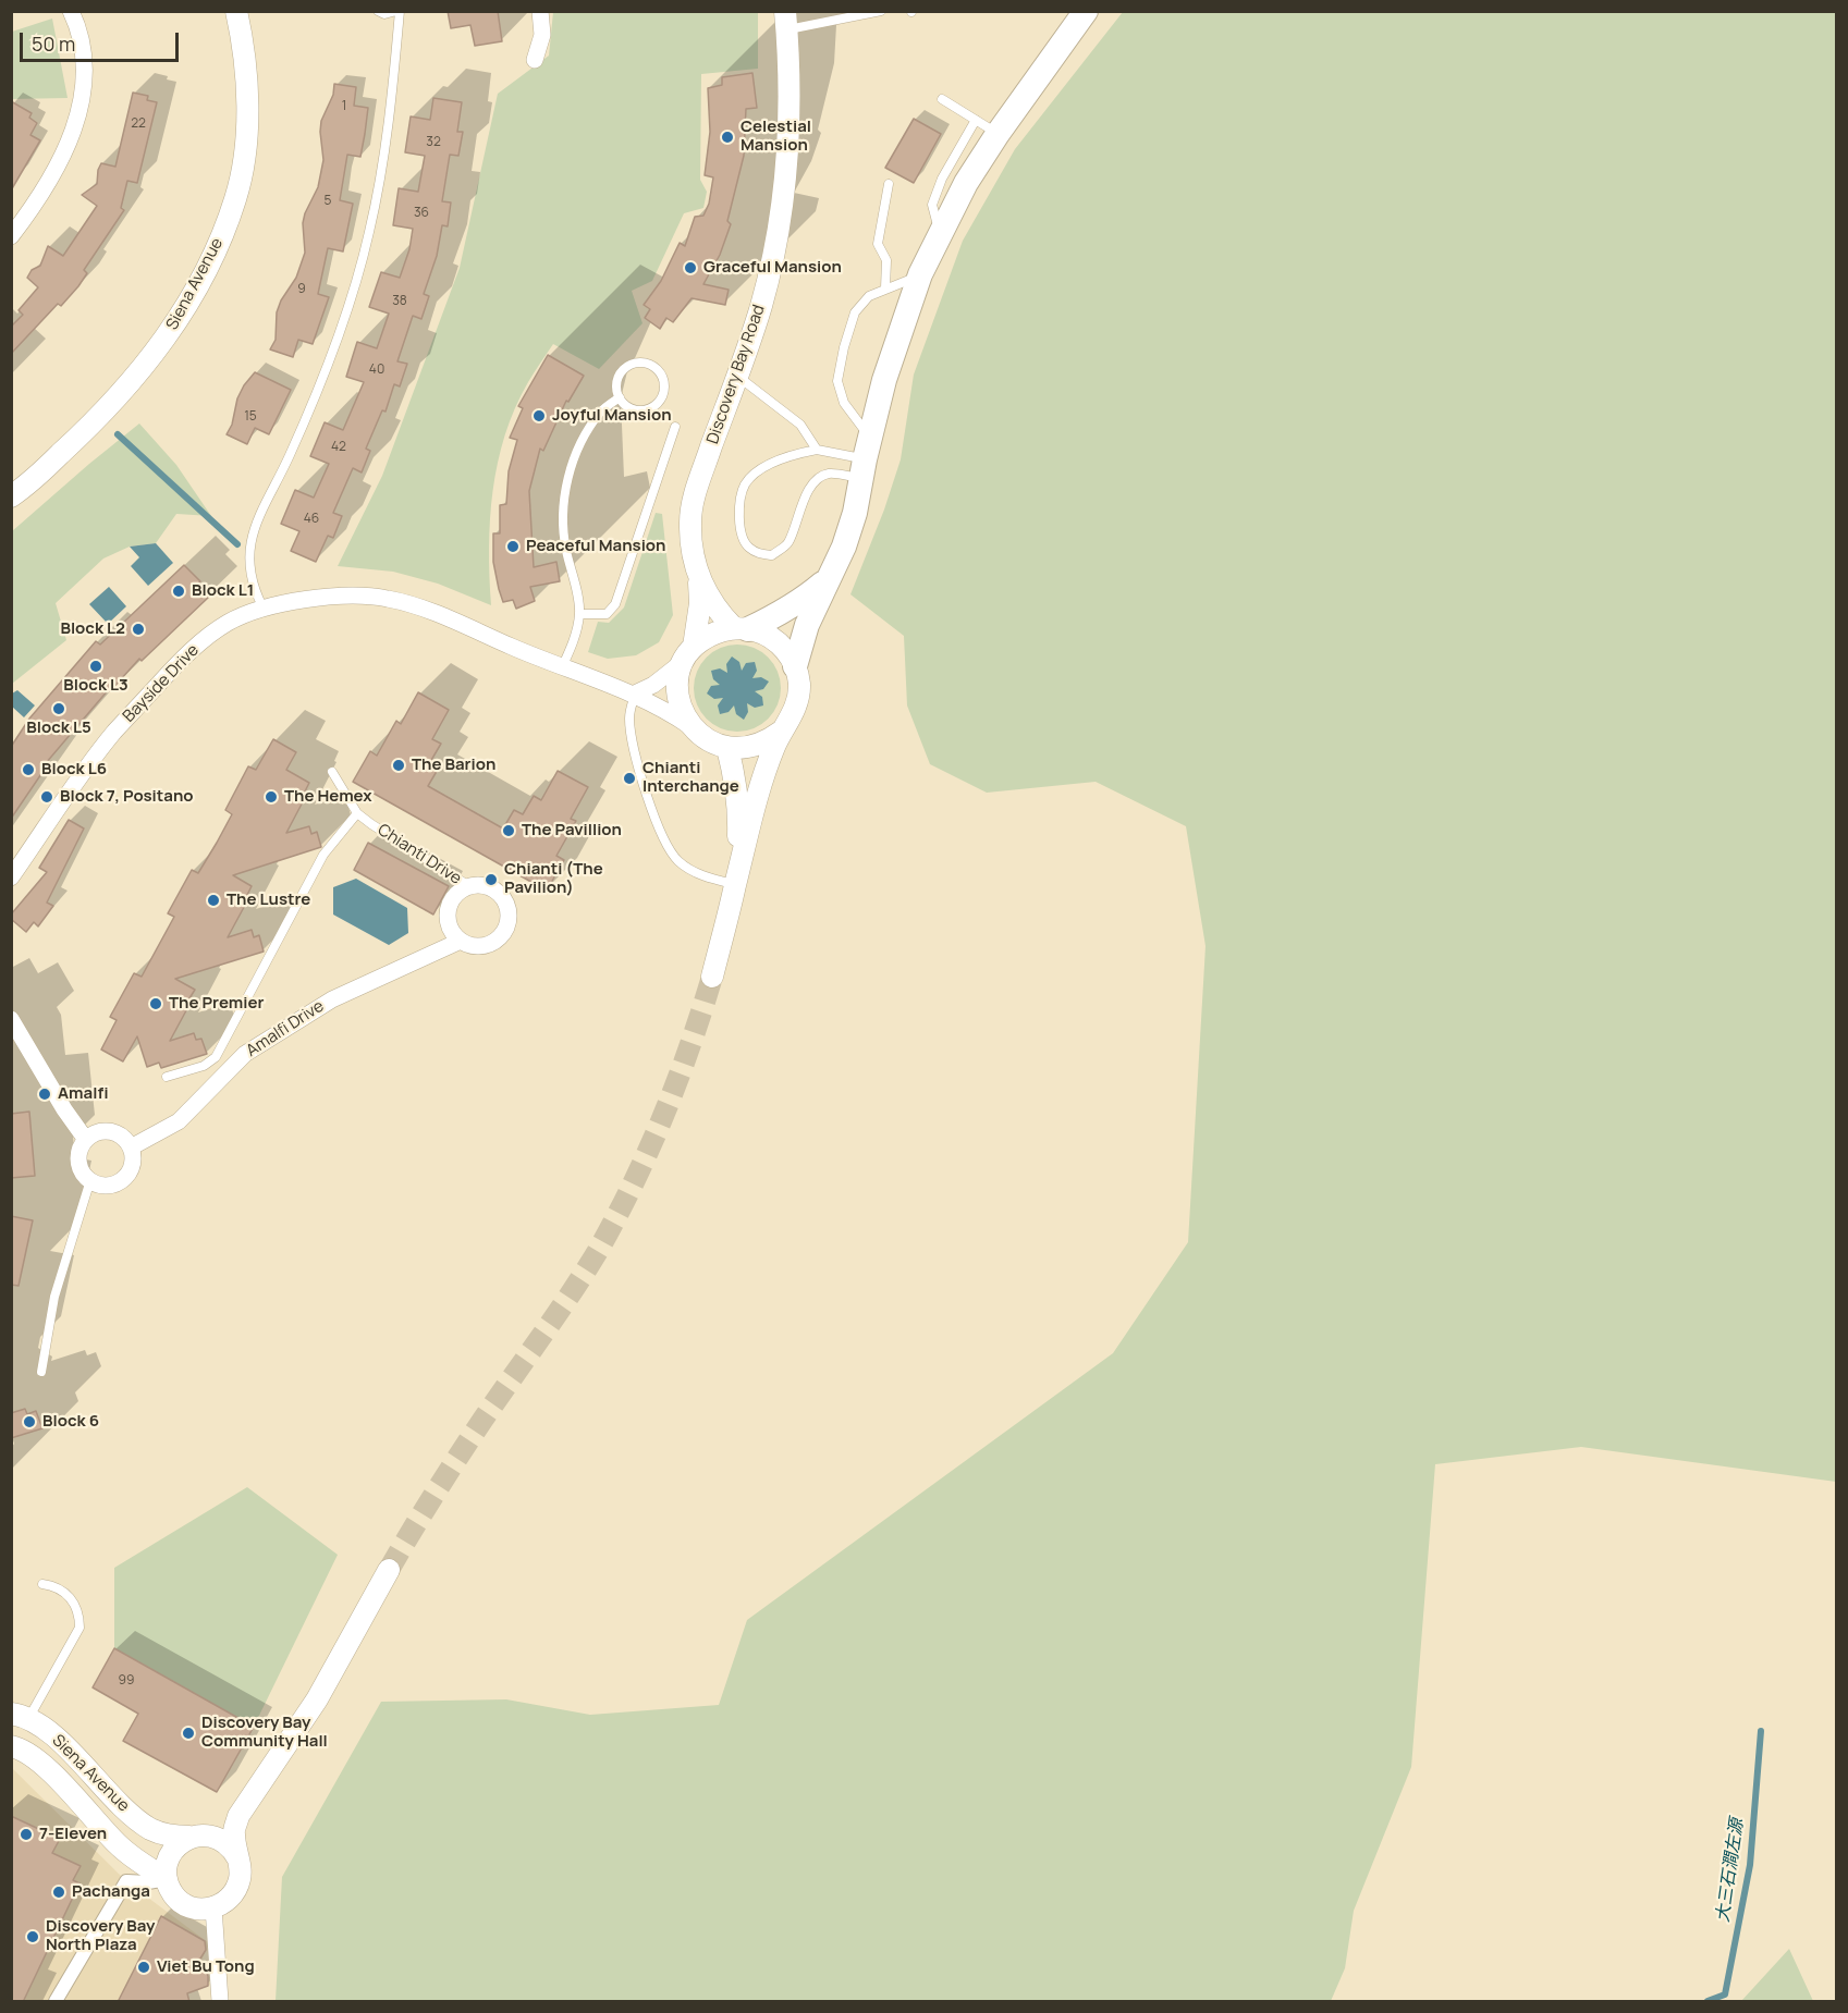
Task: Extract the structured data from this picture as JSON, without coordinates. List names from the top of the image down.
{
  "streets": {
    "street": [
      "Siena Avenue",
      "Discovery Bay Road",
      "Bayside Drive",
      "Amalfi Drive"
    ],
    "lane": ["Chianti Drive"]
  },
  "crossings": [
    ["Discovery Bay Road", "Bayside Drive"],
    ["Chianti Drive", "Amalfi Drive"]
  ],
  "water": ["大三石澗左源"],
  "places": [
    "Celestial Mansion",
    "Graceful Mansion",
    "Joyful Mansion",
    "Peaceful Mansion",
    "Block L1",
    "Block L2",
    "Block L3",
    "Block L5",
    "The Barion",
    "Block L6",
    "Chianti Interchange",
    "Block 7, Positano",
    "The Hemex",
    "The Pavillion",
    "Chianti (The Pavilion)",
    "The Lustre",
    "The Premier",
    "Amalfi",
    "Block 6",
    "Discovery Bay Community Hall",
    "7-Eleven",
    "Pachanga",
    "Discovery Bay North Plaza",
    "Viet Bu Tong"
  ],
  "house_numbers": [
    "1",
    "22",
    "32",
    "5",
    "36",
    "9",
    "38",
    "40",
    "15",
    "42",
    "46",
    "99"
  ],
  "scale_bar": "50 m"
}
